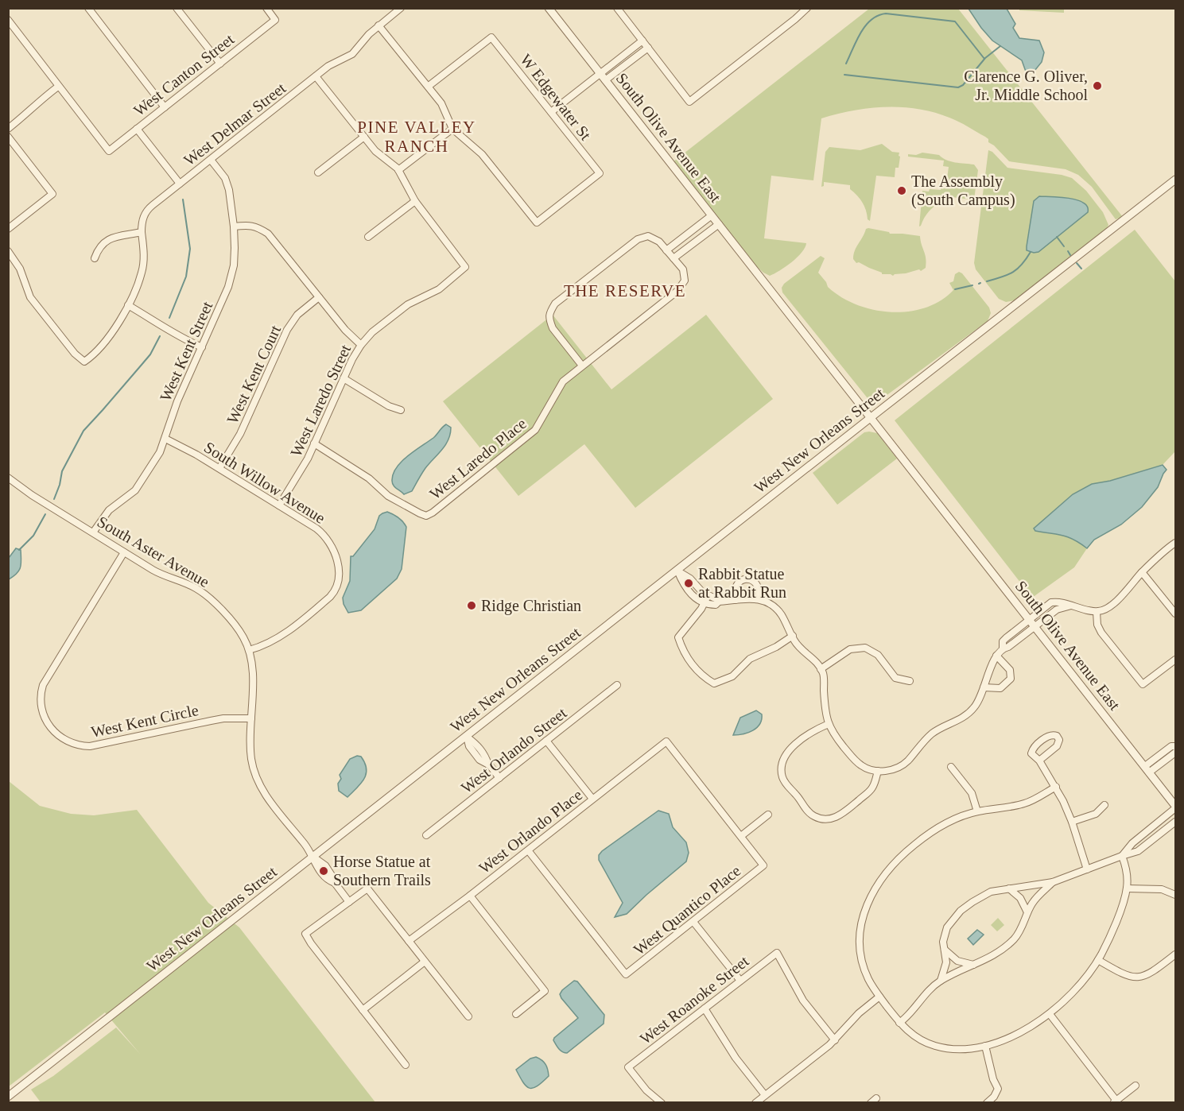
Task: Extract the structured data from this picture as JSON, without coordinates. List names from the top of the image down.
{
  "streets": {
    "street": [
      "West Canton Street",
      "W Edgewater St",
      "West Delmar Street",
      "South Olive Avenue East",
      "West Kent Street",
      "West Kent Court",
      "West Laredo Street",
      "West New Orleans Street",
      "West Laredo Place",
      "South Willow Avenue",
      "South Aster Avenue",
      "West Kent Circle",
      "West Orlando Street",
      "West Orlando Place",
      "West Quantico Place",
      "West Roanoke Street"
    ]
  },
  "crossings": [
    ["West Delmar Street", "West Kent Street"],
    ["South Olive Avenue East", "West New Orleans Street"],
    ["West Kent Street", "South Willow Avenue"],
    ["West Kent Street", "South Aster Avenue"],
    ["West Kent Court", "South Willow Avenue"],
    ["West Laredo Street", "West Laredo Place"],
    ["West Laredo Street", "South Willow Avenue"],
    ["West New Orleans Street", "South Aster Avenue"],
    ["South Willow Avenue", "South Aster Avenue"],
    ["South Aster Avenue", "West Kent Circle"],
    ["West Orlando Place", "West Quantico Place"]
  ],
  "districts": ["PINE VALLEY RANCH", "THE RESERVE"],
  "places": [
    "Clarence G. Oliver, Jr. Middle School",
    "The Assembly (South Campus)",
    "Rabbit Statue at Rabbit Run",
    "Ridge Christian",
    "Horse Statue at Southern Trails"
  ]
}
